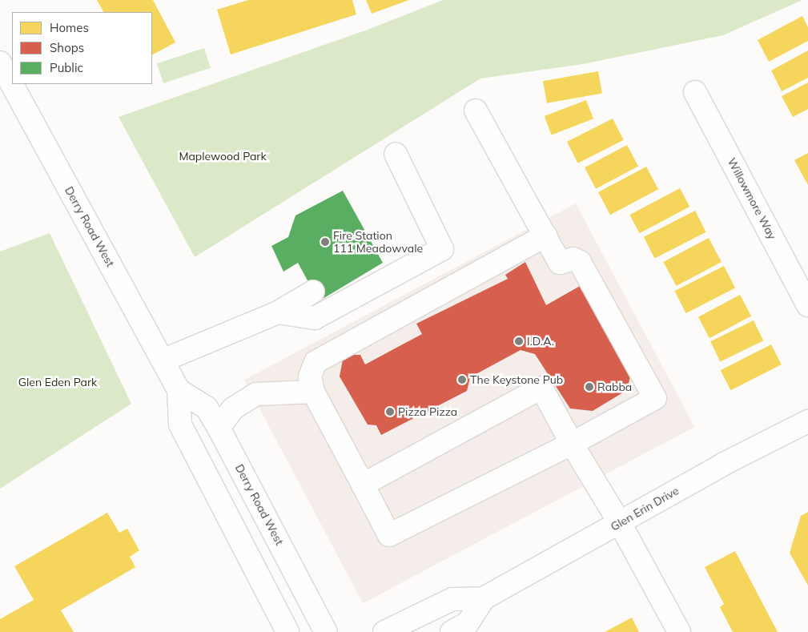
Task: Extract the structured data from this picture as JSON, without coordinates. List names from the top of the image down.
{
  "streets": {
    "main road": ["Willowmore Way", "Derry Road West", "Glen Erin Drive"]
  },
  "parks": ["Maplewood Park", "Glen Eden Park"],
  "places": [
    "Fire Station 111 Meadowvale",
    "I.D.A.",
    "The Keystone Pub",
    "Rabba",
    "Pizza Pizza"
  ],
  "legend": ["Homes", "Shops", "Public"]
}
